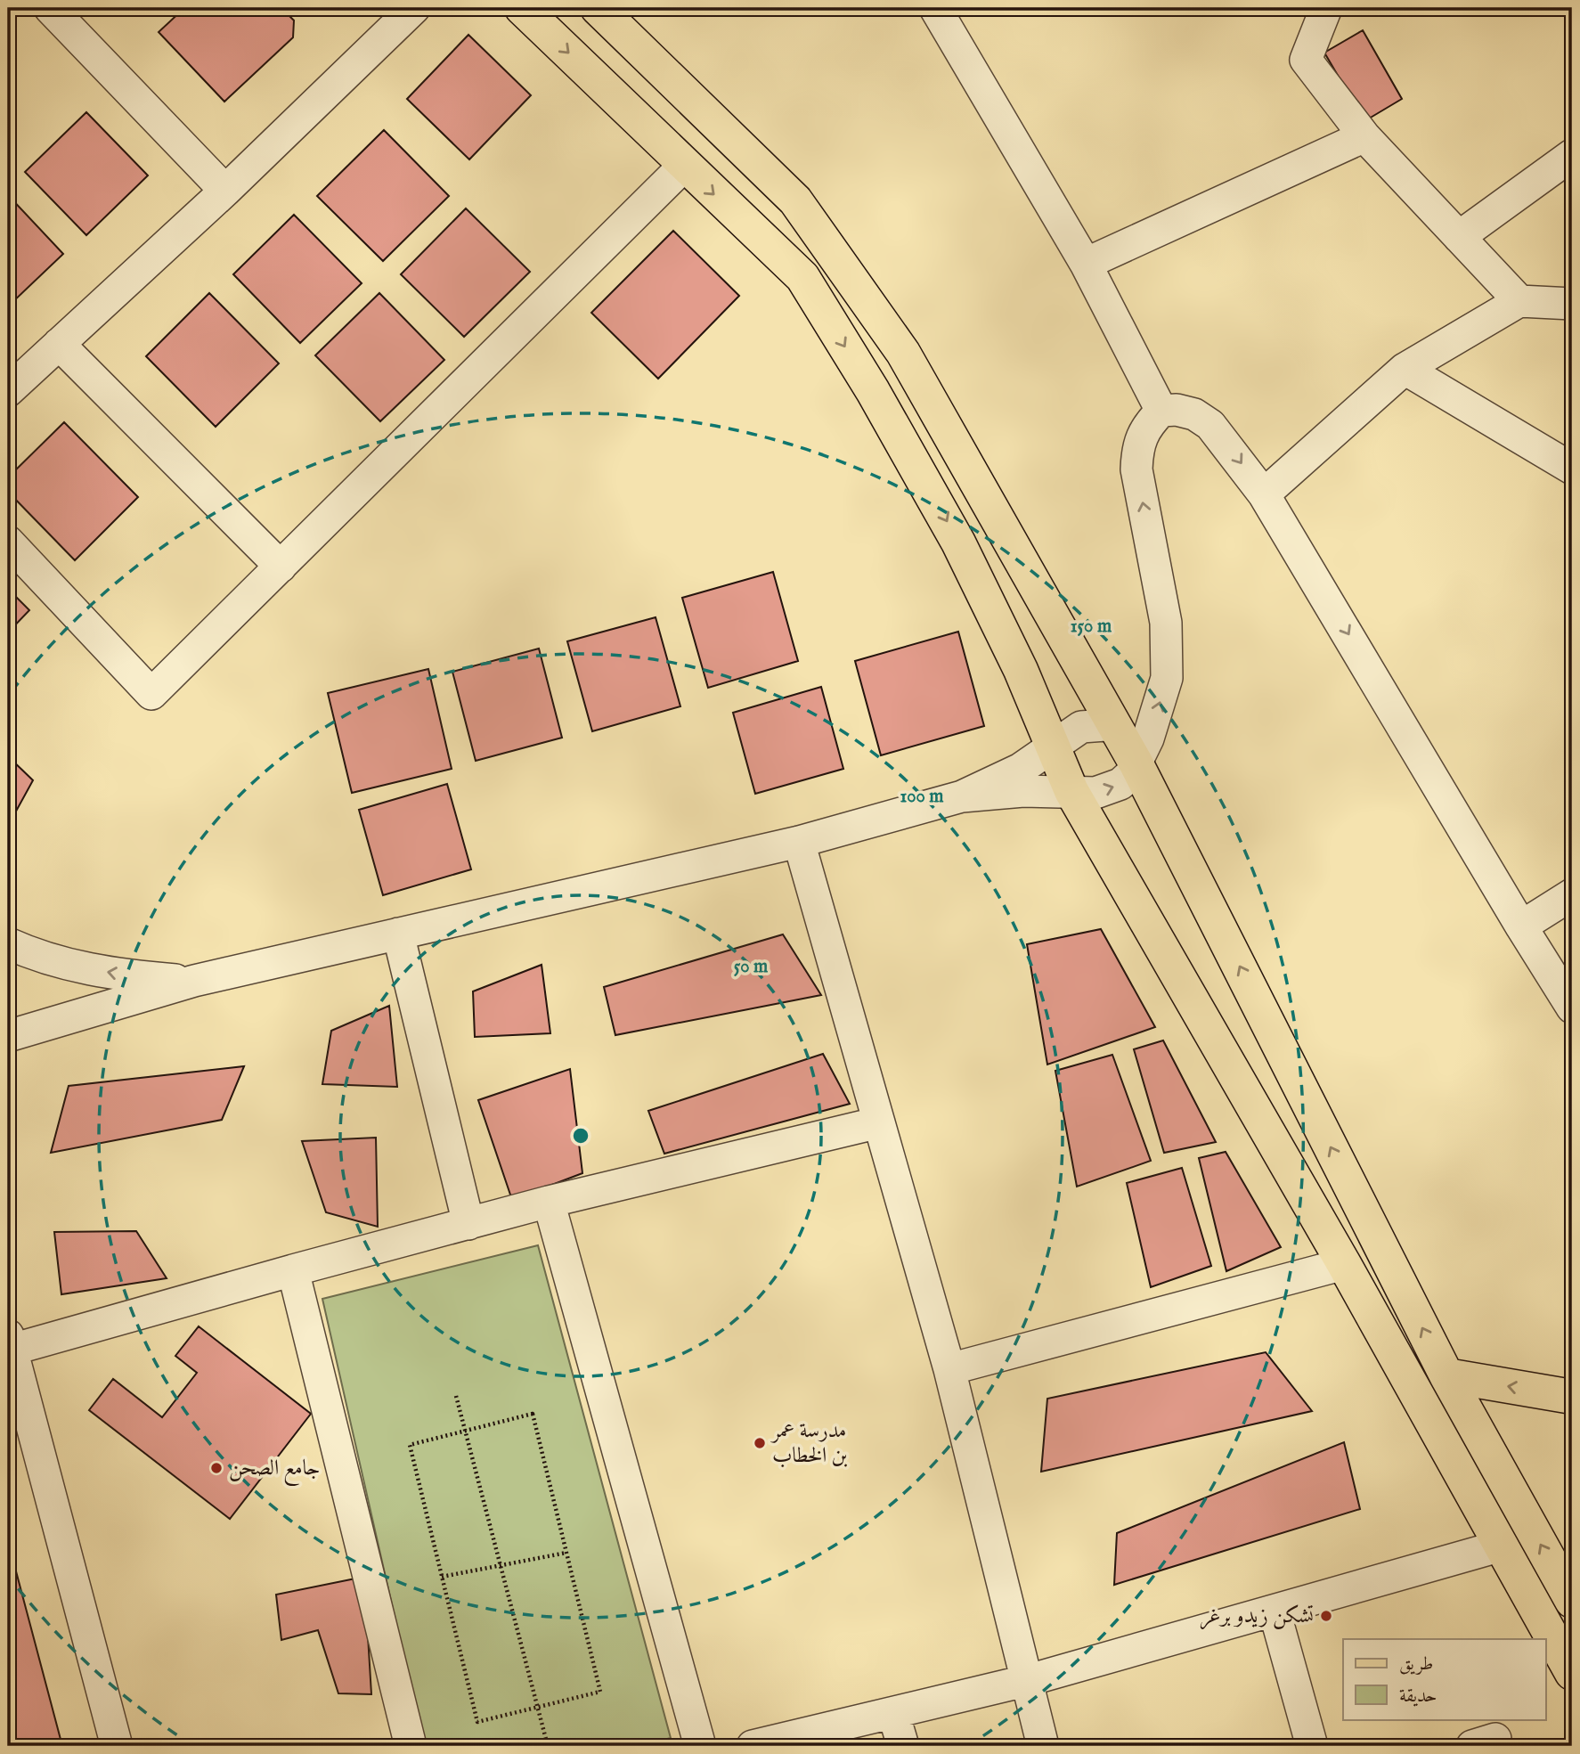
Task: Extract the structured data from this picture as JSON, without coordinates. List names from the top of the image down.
{
  "places": ["مدرسة عمر بن الخطاب", "جامع الصحن", "تشكن زيدو برغر"],
  "legend": ["طريق", "حديقة"],
  "rings": ["150 m", "100 m", "50 m"]
}
